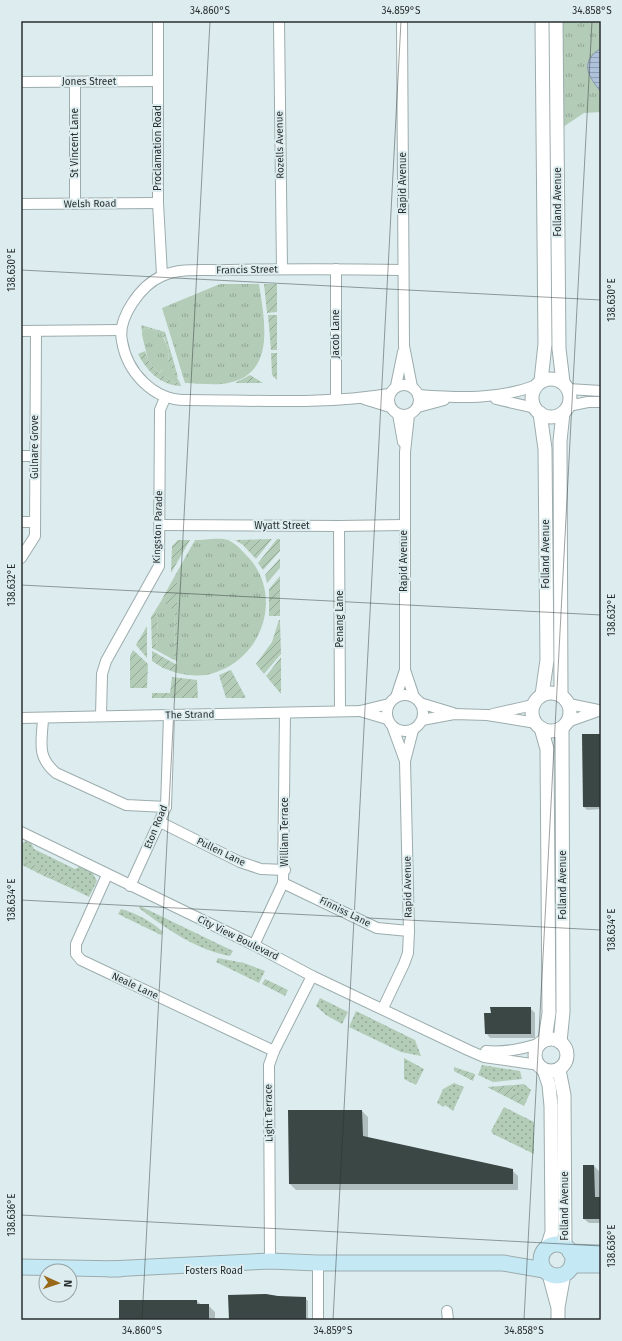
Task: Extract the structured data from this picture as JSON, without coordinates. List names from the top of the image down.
{
  "streets": {
    "main road": ["Fosters Road"],
    "street": [
      "Jones Street",
      "St Vincent Lane",
      "Rozells Avenue",
      "Proclamation Road",
      "Rapid Avenue",
      "Folland Avenue",
      "Welsh Road",
      "Francis Street",
      "Jacob Lane",
      "Gulnare Grove",
      "Wyatt Street",
      "Kingston Parade",
      "Penang Lane",
      "The Strand",
      "Eton Road",
      "William Terrace",
      "Pullen Lane",
      "Finniss Lane",
      "City View Boulevard",
      "Neale Lane",
      "Light Terrace"
    ]
  },
  "crossings": [
    ["Jones Street", "St Vincent Lane"],
    ["Jones Street", "Proclamation Road"],
    ["St Vincent Lane", "Welsh Road"],
    ["Rozells Avenue", "Francis Street"],
    ["Proclamation Road", "Welsh Road"],
    ["Proclamation Road", "Francis Street"],
    ["Rapid Avenue", "Francis Street"],
    ["Rapid Avenue", "Wyatt Street"],
    ["Rapid Avenue", "The Strand"],
    ["Rapid Avenue", "Finniss Lane"],
    ["Rapid Avenue", "City View Boulevard"],
    ["Folland Avenue", "City View Boulevard"],
    ["Folland Avenue", "Fosters Road"],
    ["Francis Street", "Jacob Lane"],
    ["Francis Street", "Kingston Parade"],
    ["Wyatt Street", "Kingston Parade"],
    ["Wyatt Street", "Penang Lane"],
    ["Kingston Parade", "The Strand"],
    ["Penang Lane", "The Strand"],
    ["The Strand", "Eton Road"],
    ["The Strand", "William Terrace"],
    ["Eton Road", "Pullen Lane"],
    ["Eton Road", "City View Boulevard"],
    ["William Terrace", "Pullen Lane"],
    ["William Terrace", "Finniss Lane"],
    ["William Terrace", "City View Boulevard"],
    ["City View Boulevard", "Neale Lane"],
    ["City View Boulevard", "Light Terrace"],
    ["Neale Lane", "Light Terrace"],
    ["Light Terrace", "Fosters Road"]
  ],
  "north": "right",
  "coordinates": [
    "34.860°S",
    "34.859°S",
    "34.858°S",
    "138.630°E",
    "138.632°E",
    "138.634°E",
    "138.636°E"
  ]
}
